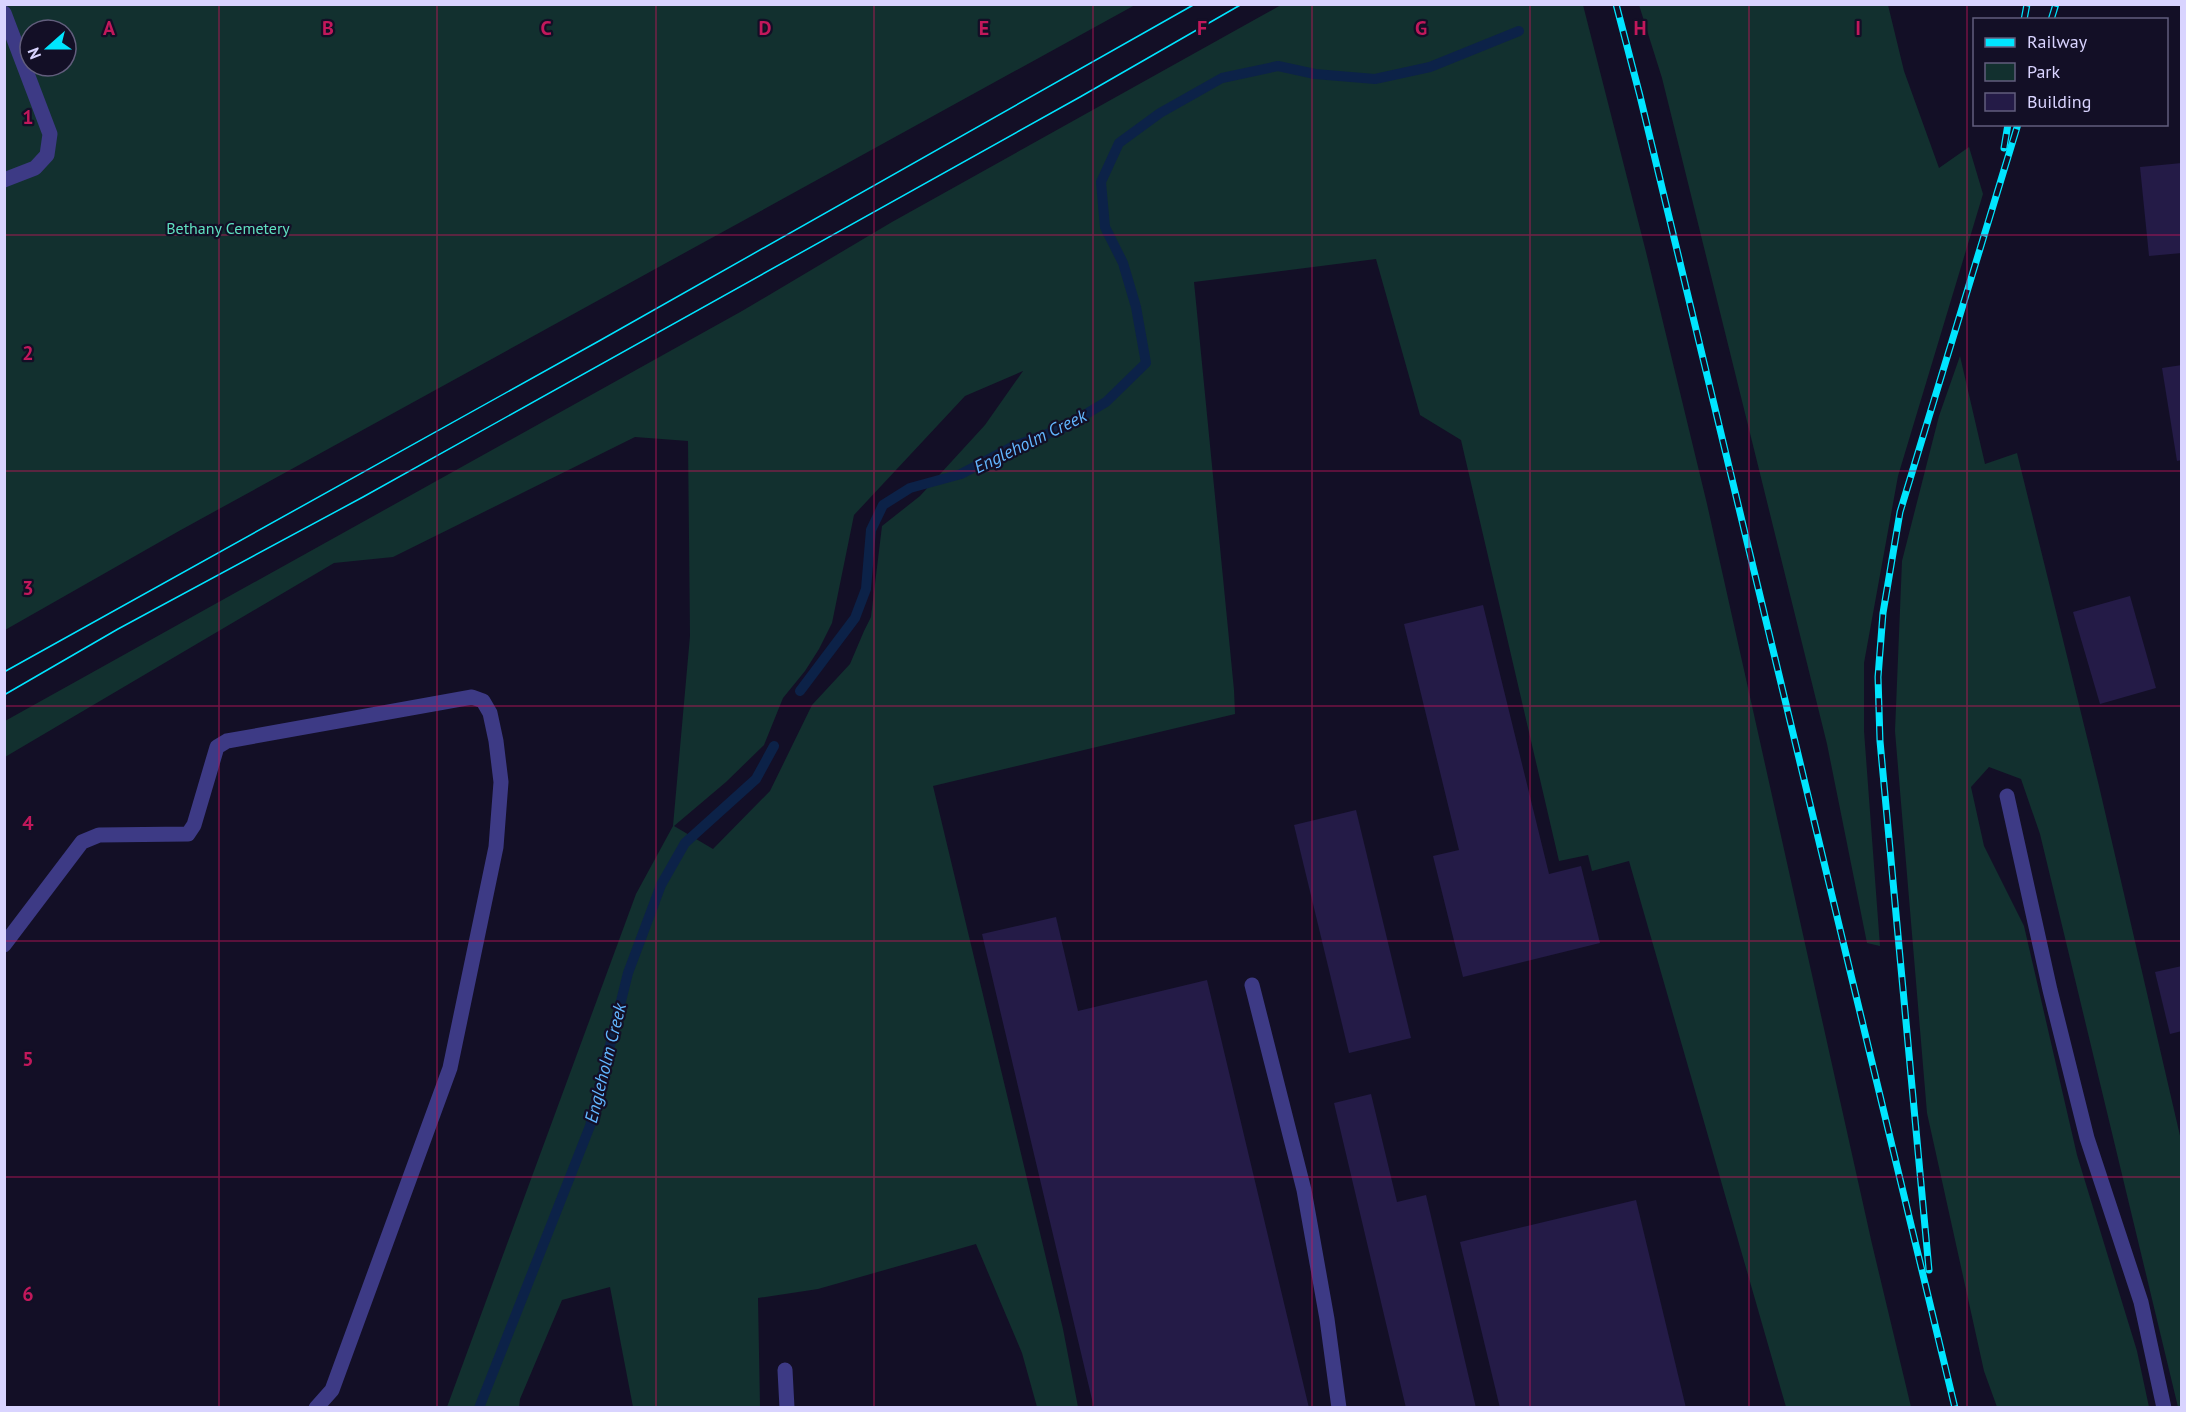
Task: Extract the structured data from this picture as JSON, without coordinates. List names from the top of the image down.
{
  "water": ["Engleholm Creek"],
  "parks": ["Bethany Cemetery"],
  "legend": ["Railway", "Park", "Building"],
  "north": "left",
  "grid": {
    "columns": [
      "A",
      "B",
      "C",
      "D",
      "E",
      "F",
      "G",
      "H",
      "I"
    ],
    "rows": [
      "1",
      "2",
      "3",
      "4",
      "5",
      "6"
    ]
  }
}
